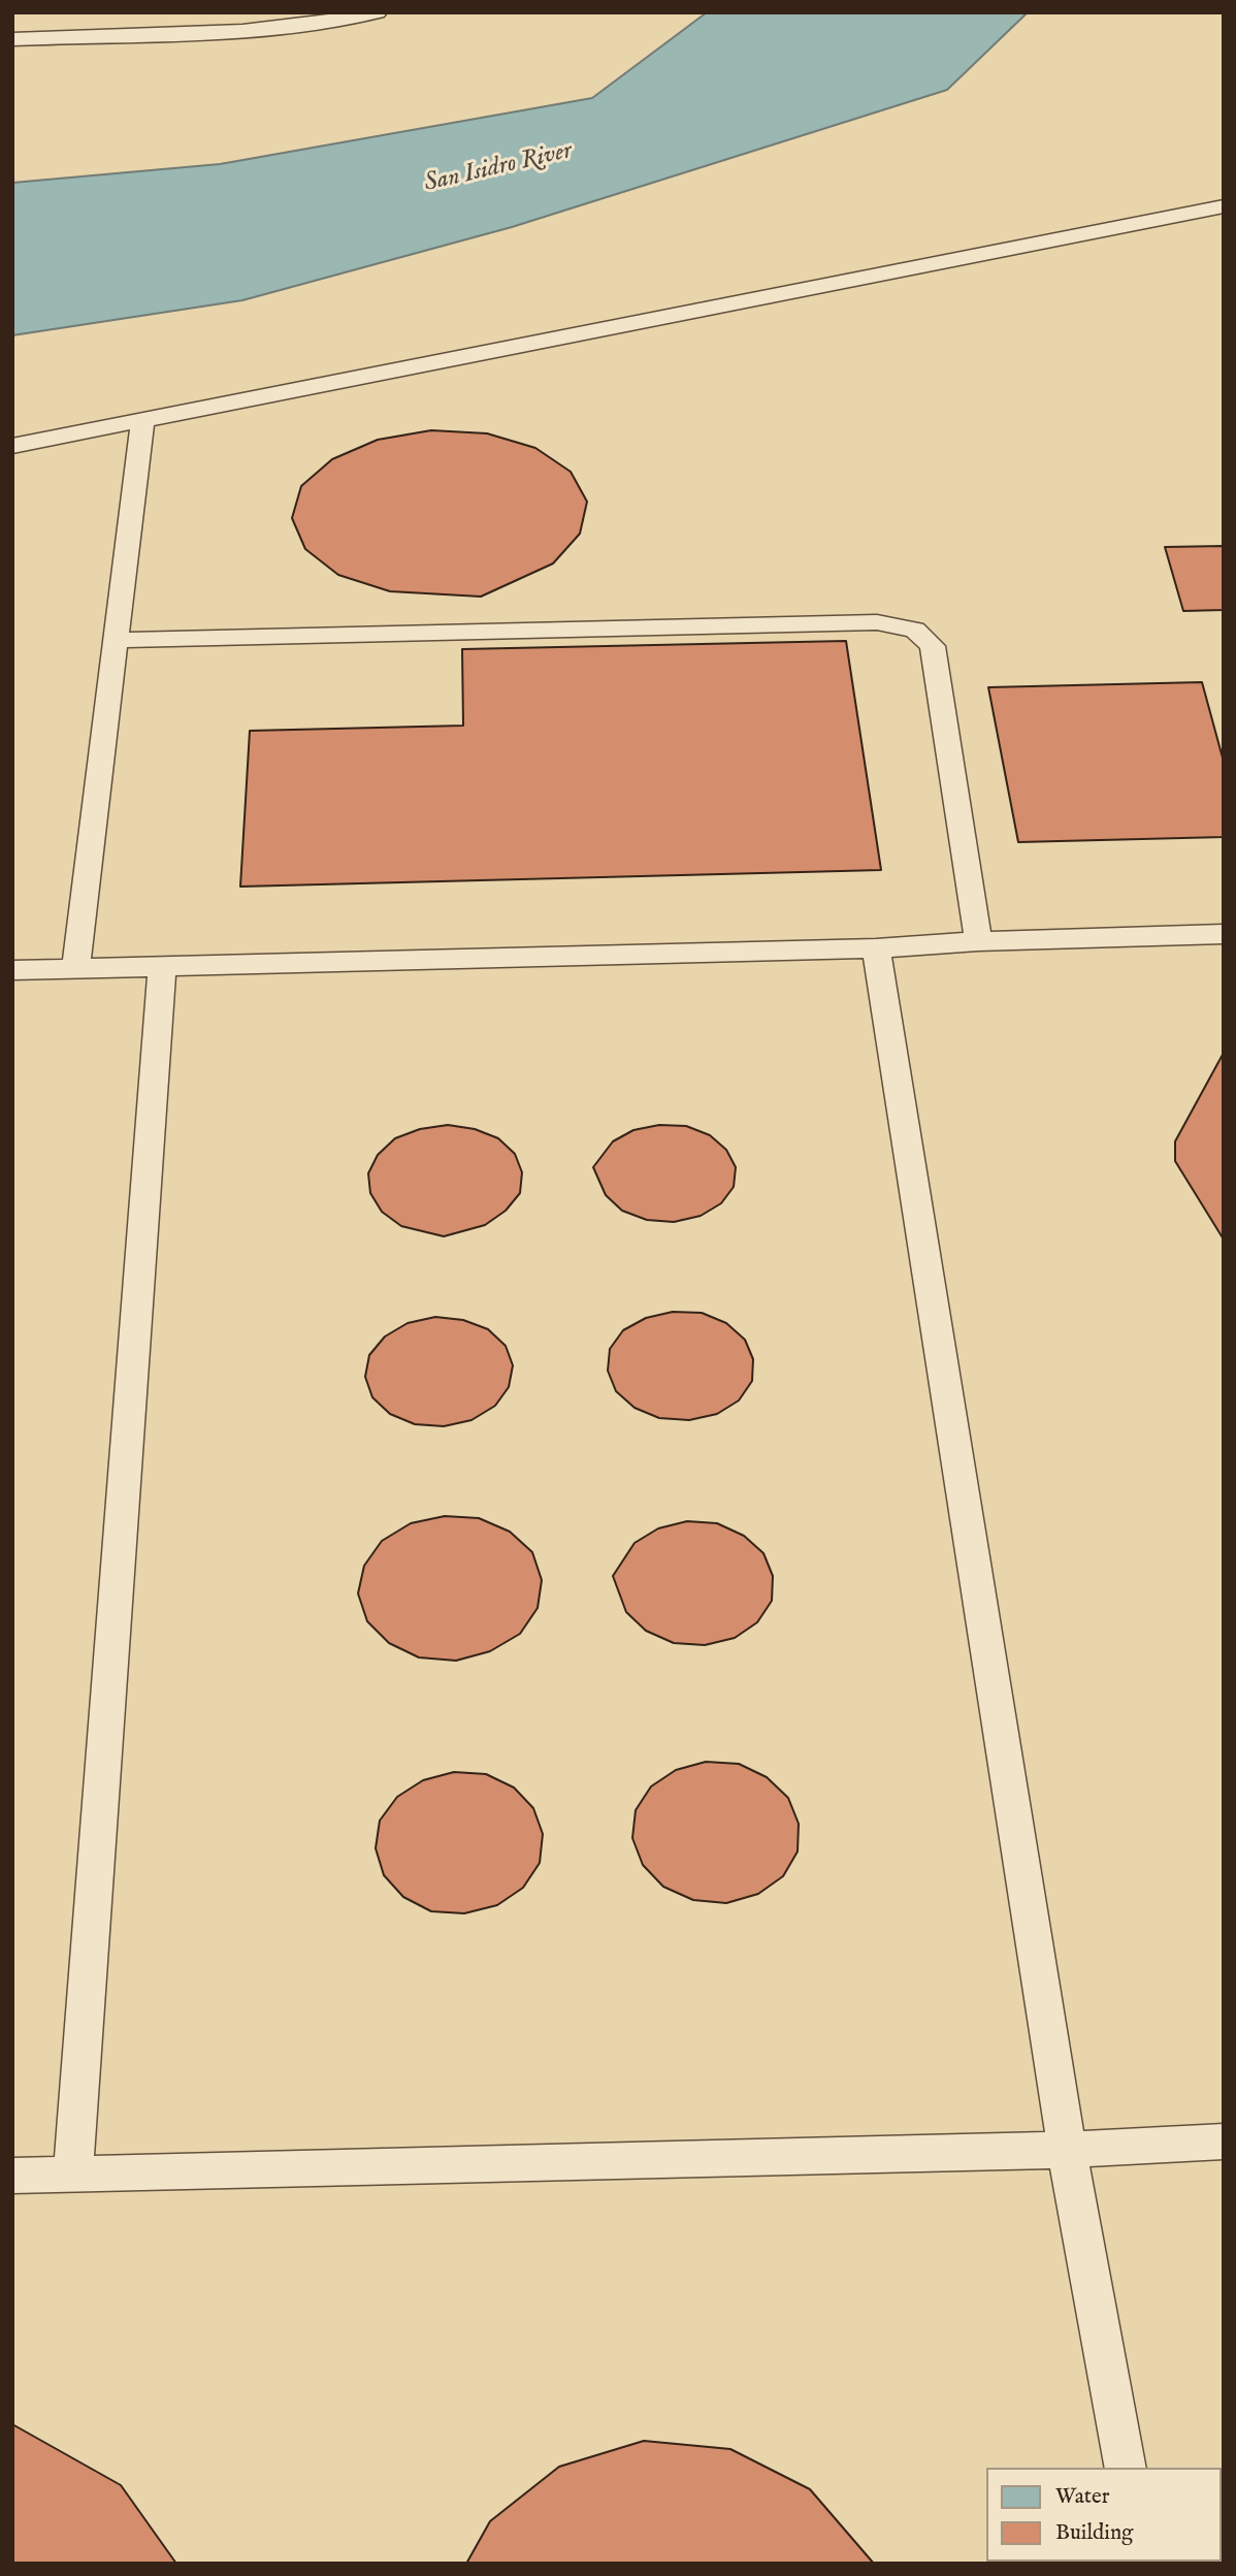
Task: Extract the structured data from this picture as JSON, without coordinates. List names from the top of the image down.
{
  "water": ["San Isidro River"],
  "legend": ["Water", "Building"]
}
